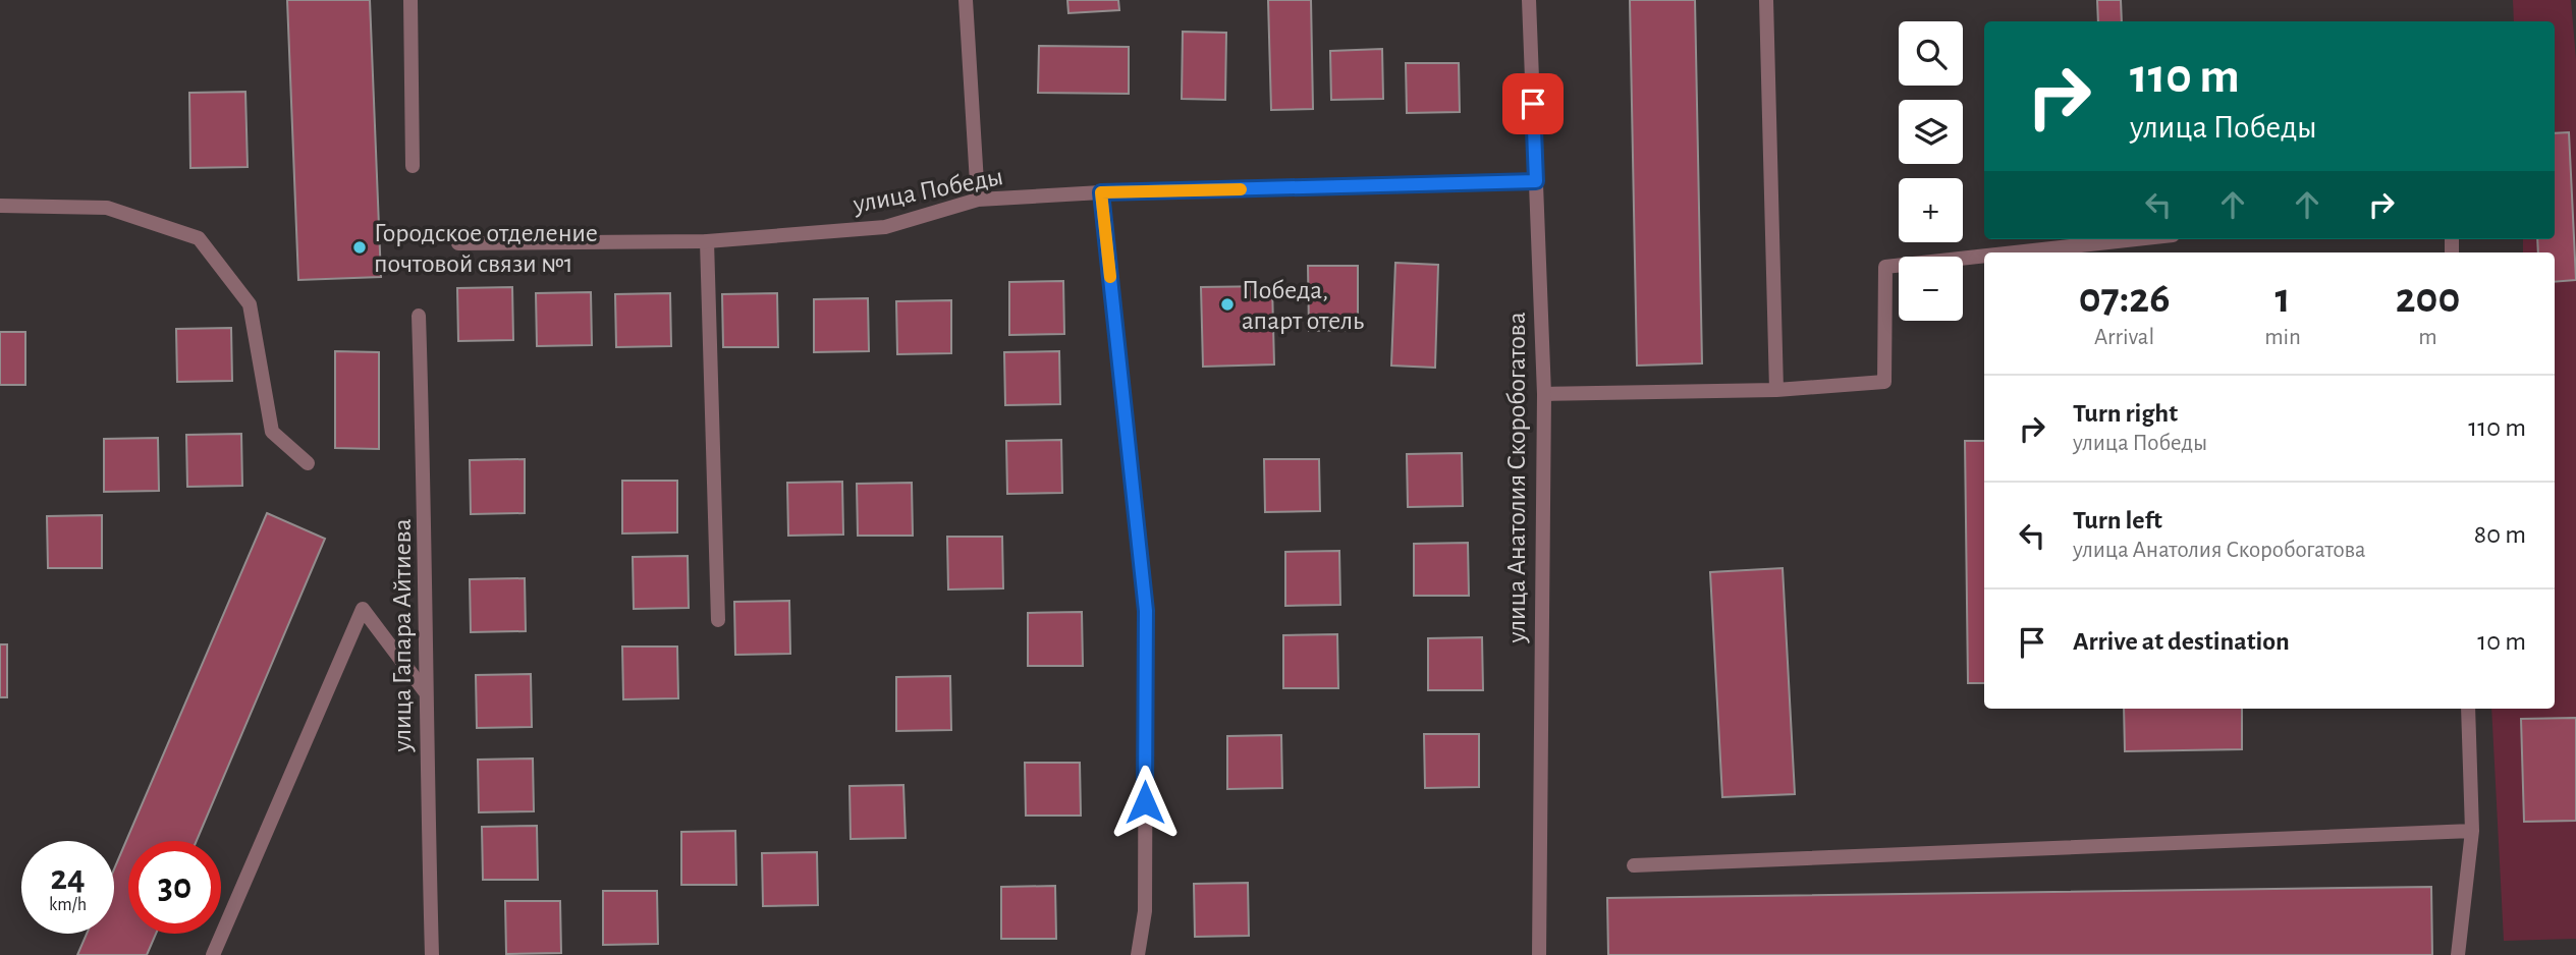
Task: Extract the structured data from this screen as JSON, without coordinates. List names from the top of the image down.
{
  "streets": {
    "street": ["улица Победы", "улица Анатолия Скоробогатова", "улица Гапара Айтиева"]
  },
  "crossings": [
    ["улица Победы", "улица Анатолия Скоробогатова"]
  ],
  "places": ["Городское отделение почтовой связи №1", "Победа, апарт отель"],
  "page": {
    "map_buttons": ["+", "−"],
    "turn": ["110 m", "улица Победы"],
    "eta": [
      "07:26",
      "Arrival",
      "1",
      "min",
      "200",
      "m"
    ],
    "list": [
      {
        "name": "Turn right",
        "note": "улица Победы",
        "value": "110 m"
      },
      {
        "name": "Turn left",
        "note": "улица Анатолия Скоробогатова",
        "value": "80 m"
      },
      {
        "name": "Arrive at destination",
        "value": "10 m"
      }
    ],
    "speed": "24 km/h",
    "limit": "30"
  }
}
